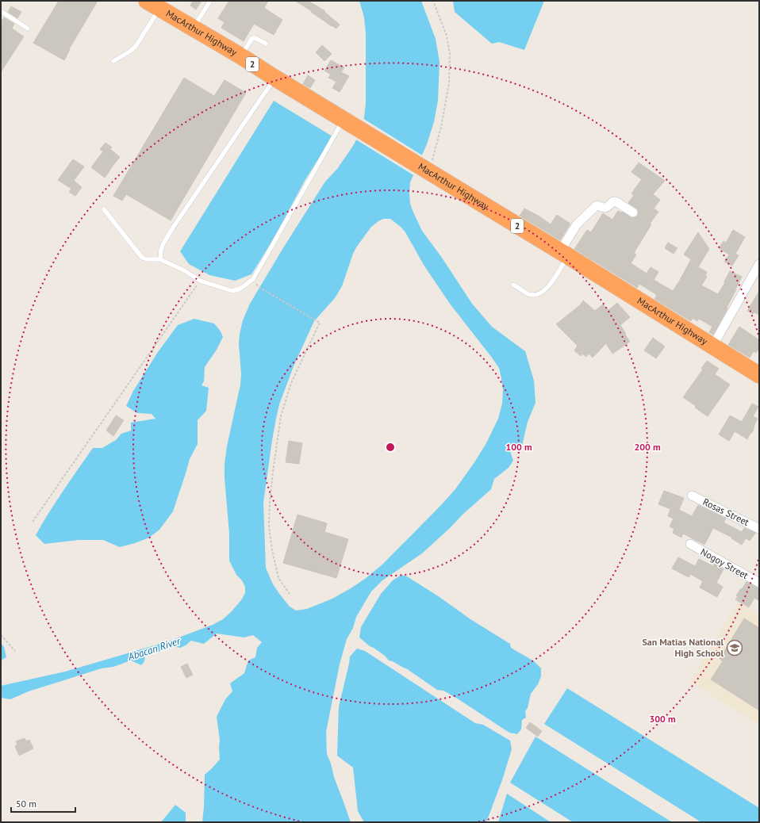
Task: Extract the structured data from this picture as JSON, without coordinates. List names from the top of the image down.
{
  "streets": {
    "highway": ["MacArthur Highway", "2"],
    "street": ["Rosas Street", "Nogoy Street"]
  },
  "water": ["Abacan River"],
  "places": {
    "school or university": ["San Matias National High School"]
  },
  "scale_bar": "50 m",
  "rings": ["100 m", "200 m", "300 m"]
}
